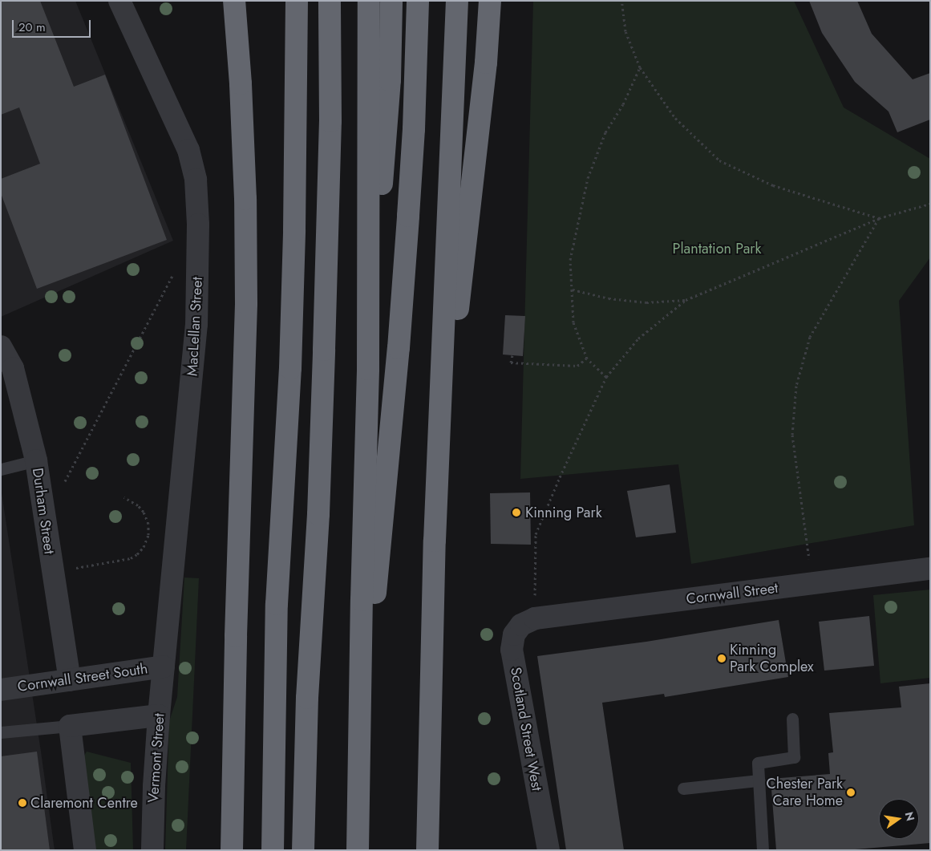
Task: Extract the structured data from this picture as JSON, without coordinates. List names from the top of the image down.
{
  "streets": {
    "street": [
      "MacLellan Street",
      "Durham Street",
      "Cornwall Street",
      "Cornwall Street South",
      "Scotland Street West",
      "Vermont Street"
    ]
  },
  "crossings": [
    ["MacLellan Street", "Cornwall Street South"],
    ["MacLellan Street", "Vermont Street"],
    ["Durham Street", "Cornwall Street South"],
    ["Cornwall Street", "Scotland Street West"],
    ["Cornwall Street South", "Vermont Street"]
  ],
  "parks": ["Plantation Park"],
  "places": [
    "Kinning Park",
    "Kinning Park Complex",
    "Chester Park Care Home",
    "Claremont Centre"
  ],
  "scale_bar": "20 m",
  "north": "right"
}
